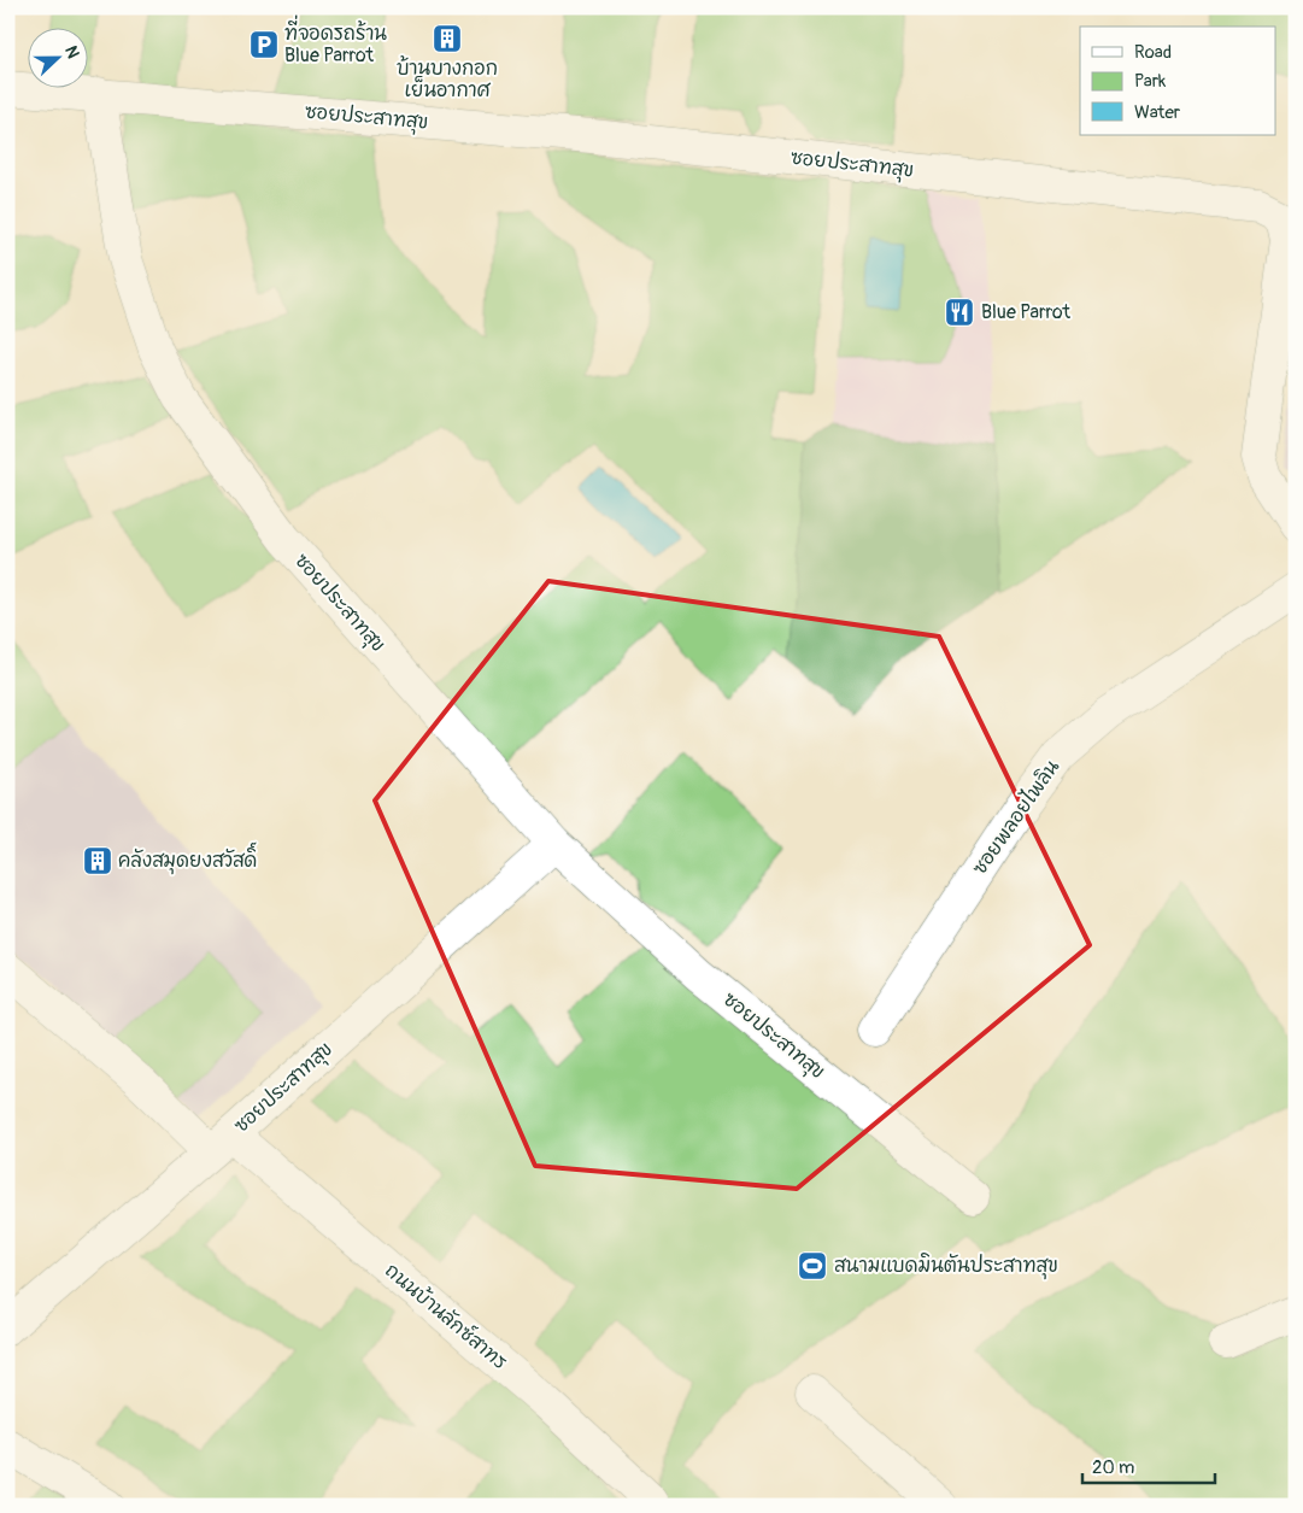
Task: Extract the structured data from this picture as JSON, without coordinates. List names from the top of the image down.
{
  "streets": {
    "street": ["ซอยประสาทสุข", "ซอยพลอยไพลิน", "ถนนบ้านลักซ์สาทร"]
  },
  "crossings": [
    ["ซอยประสาทสุข", "ถนนบ้านลักซ์สาทร"]
  ],
  "places": {
    "building": ["บ้านบางกอก เย็นอากาศ", "คลังสมุดยงสวัสดิ์"],
    "parking": ["ที่จอดรถร้าน Blue Parrot"],
    "restaurant": ["Blue Parrot"],
    "sports": ["สนามแบดมินตันประสาทสุข"]
  },
  "legend": ["Road", "Park", "Water"],
  "scale_bar": "20 m",
  "north": "right"
}
